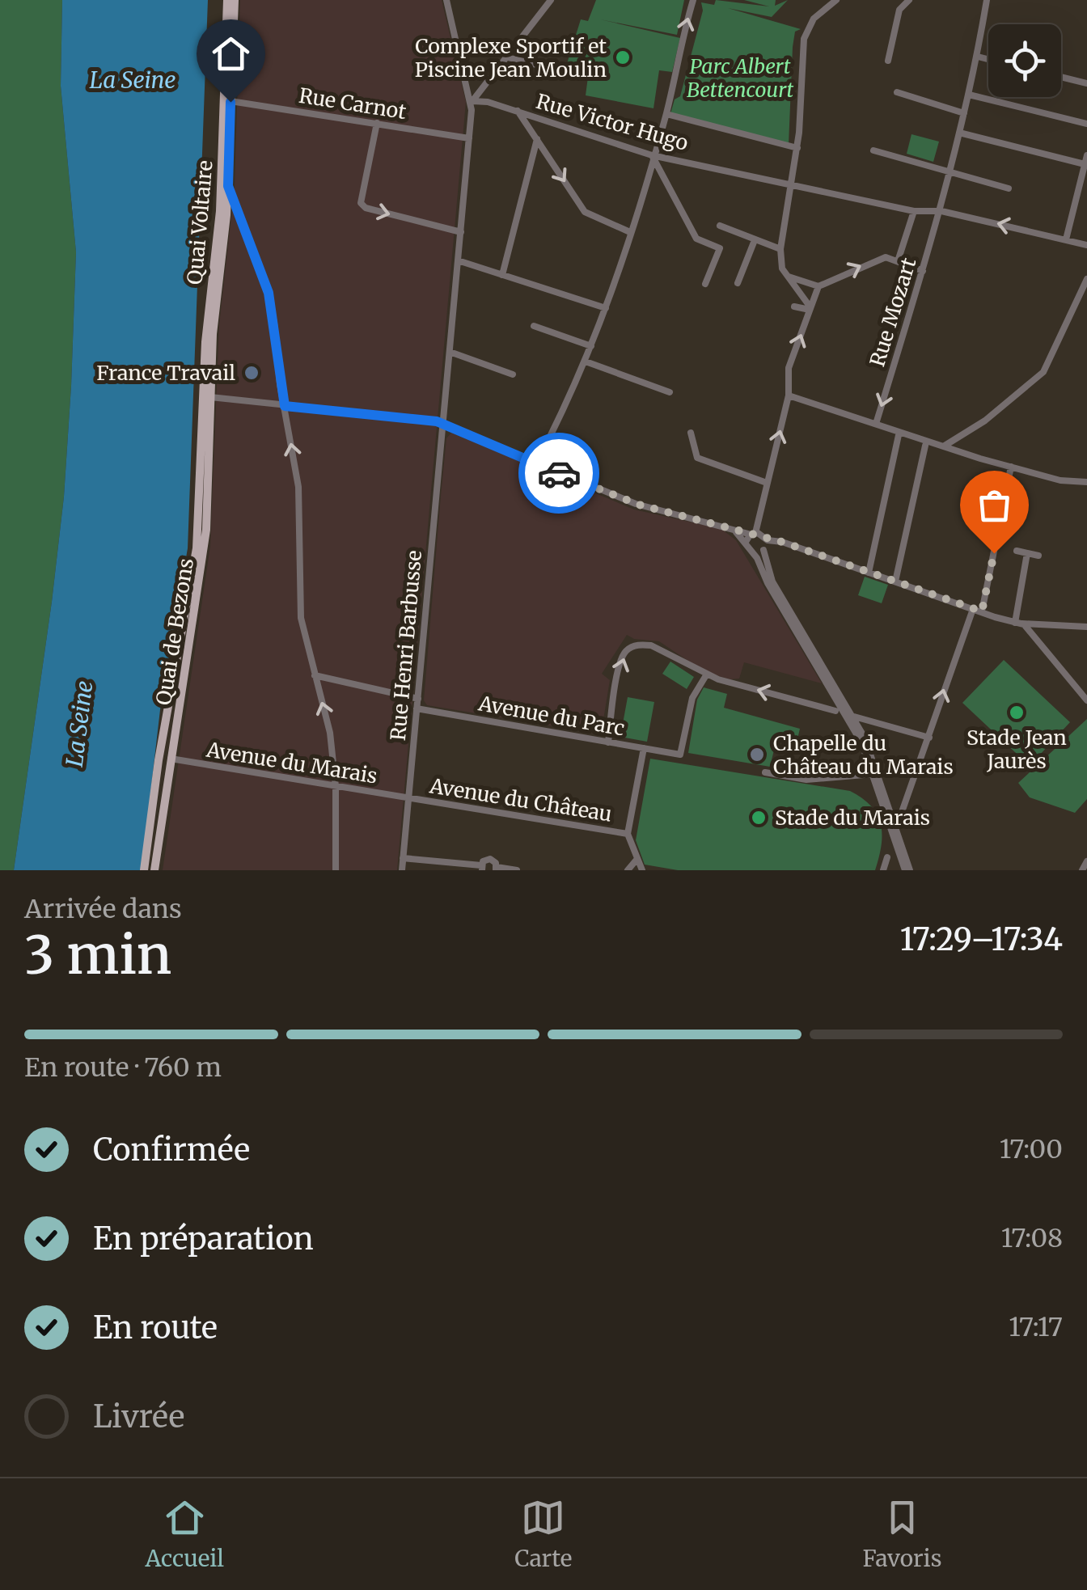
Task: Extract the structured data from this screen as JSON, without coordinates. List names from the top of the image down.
{
  "streets": {
    "main road": ["Quai Voltaire", "Quai de Bezons"],
    "street": [
      "Rue Carnot",
      "Rue Victor Hugo",
      "Rue Mozart",
      "Rue Henri Barbusse",
      "Avenue du Parc",
      "Avenue du Marais",
      "Avenue du Château"
    ]
  },
  "crossings": [
    ["Rue Carnot", "Quai Voltaire"],
    ["Rue Carnot", "Rue Henri Barbusse"],
    ["Rue Victor Hugo", "Rue Mozart"],
    ["Rue Victor Hugo", "Rue Henri Barbusse"],
    ["Quai Voltaire", "Quai de Bezons"],
    ["Quai de Bezons", "Avenue du Marais"],
    ["Rue Henri Barbusse", "Avenue du Parc"],
    ["Rue Henri Barbusse", "Avenue du Marais"],
    ["Rue Henri Barbusse", "Avenue du Château"],
    ["Avenue du Marais", "Avenue du Château"]
  ],
  "one_way": ["Rue Mozart"],
  "water": ["La Seine"],
  "parks": ["Parc Albert Bettencourt"],
  "places": [
    "Complexe Sportif et Piscine Jean Moulin",
    "France Travail",
    "Stade Jean Jaurès",
    "Chapelle du Château du Marais",
    "Stade du Marais"
  ],
  "page": {
    "heading": ["3 min", "Arrivée dans", "17:29–17:34"],
    "bar": "En route · 760 m",
    "list": [
      ["Confirmée", "17:00"],
      ["En préparation", "17:08"],
      ["En route", "17:17"],
      "Livrée"
    ],
    "tabs": ["Accueil", "Carte", "Favoris"]
  }
}
